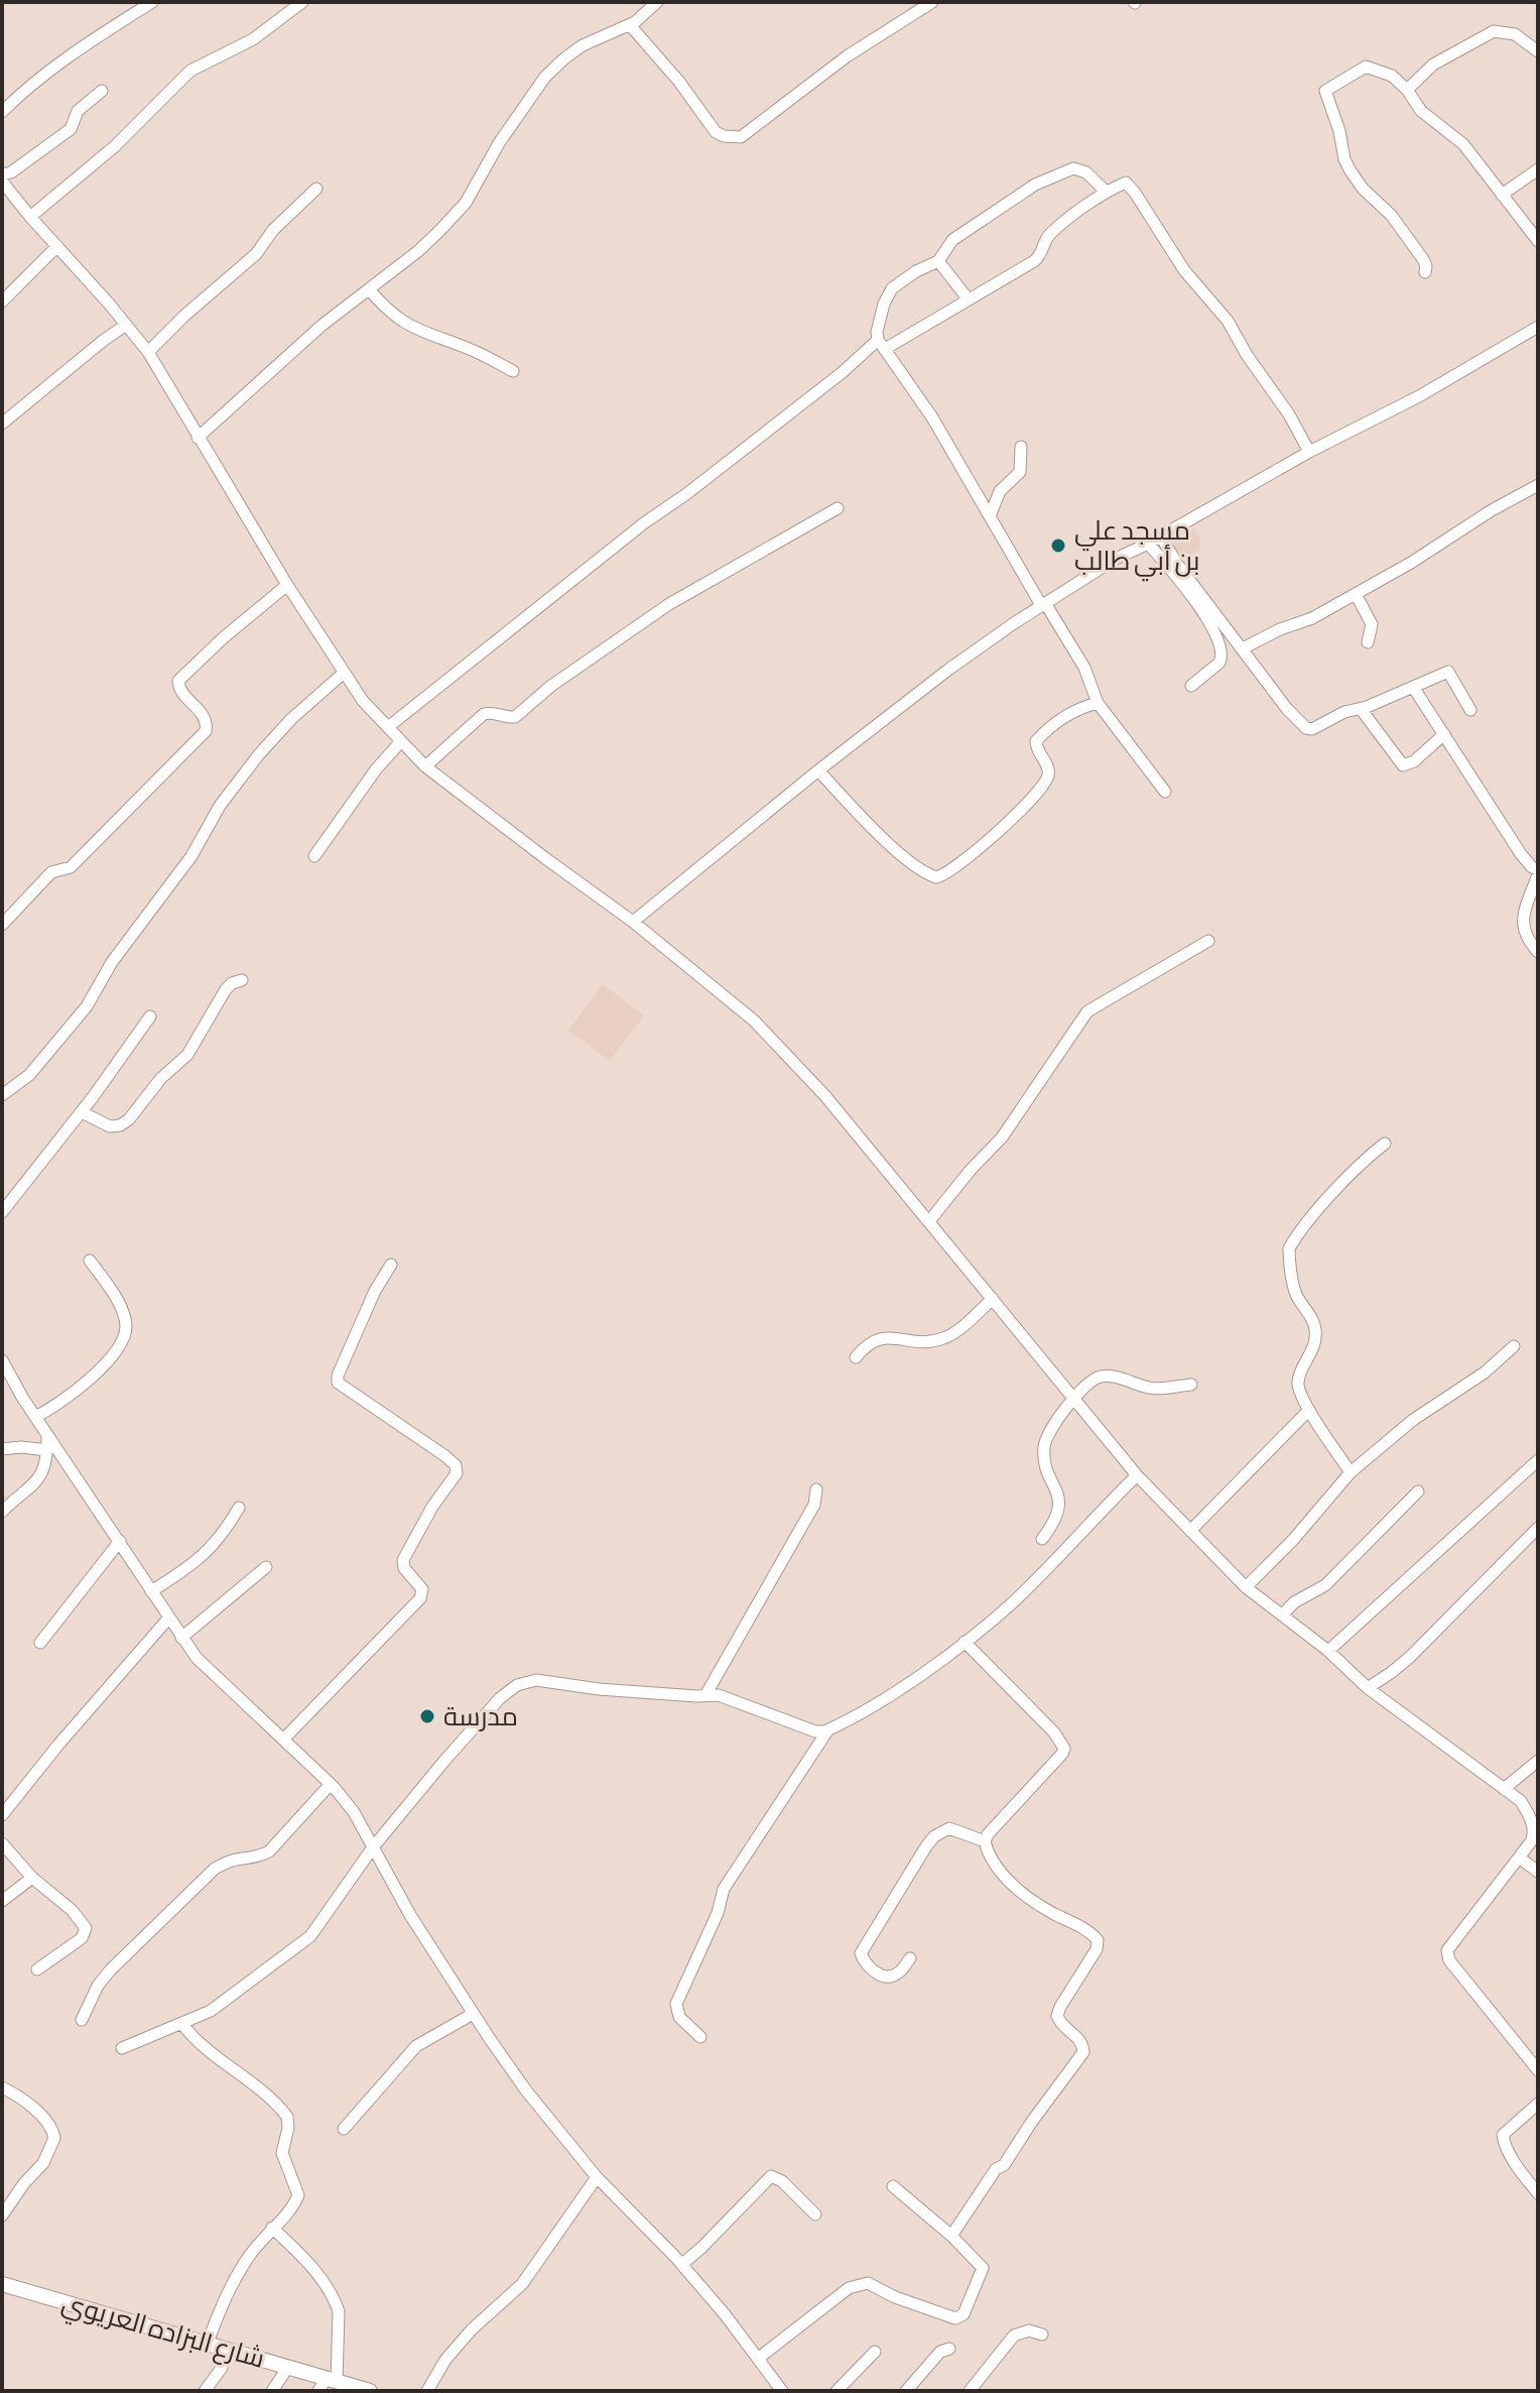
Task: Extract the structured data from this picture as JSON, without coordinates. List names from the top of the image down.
{
  "streets": {
    "street": ["شارع البزاده العريوي"]
  },
  "places": ["مسجد علي بن أبي طالب", "مدرسة"]
}
